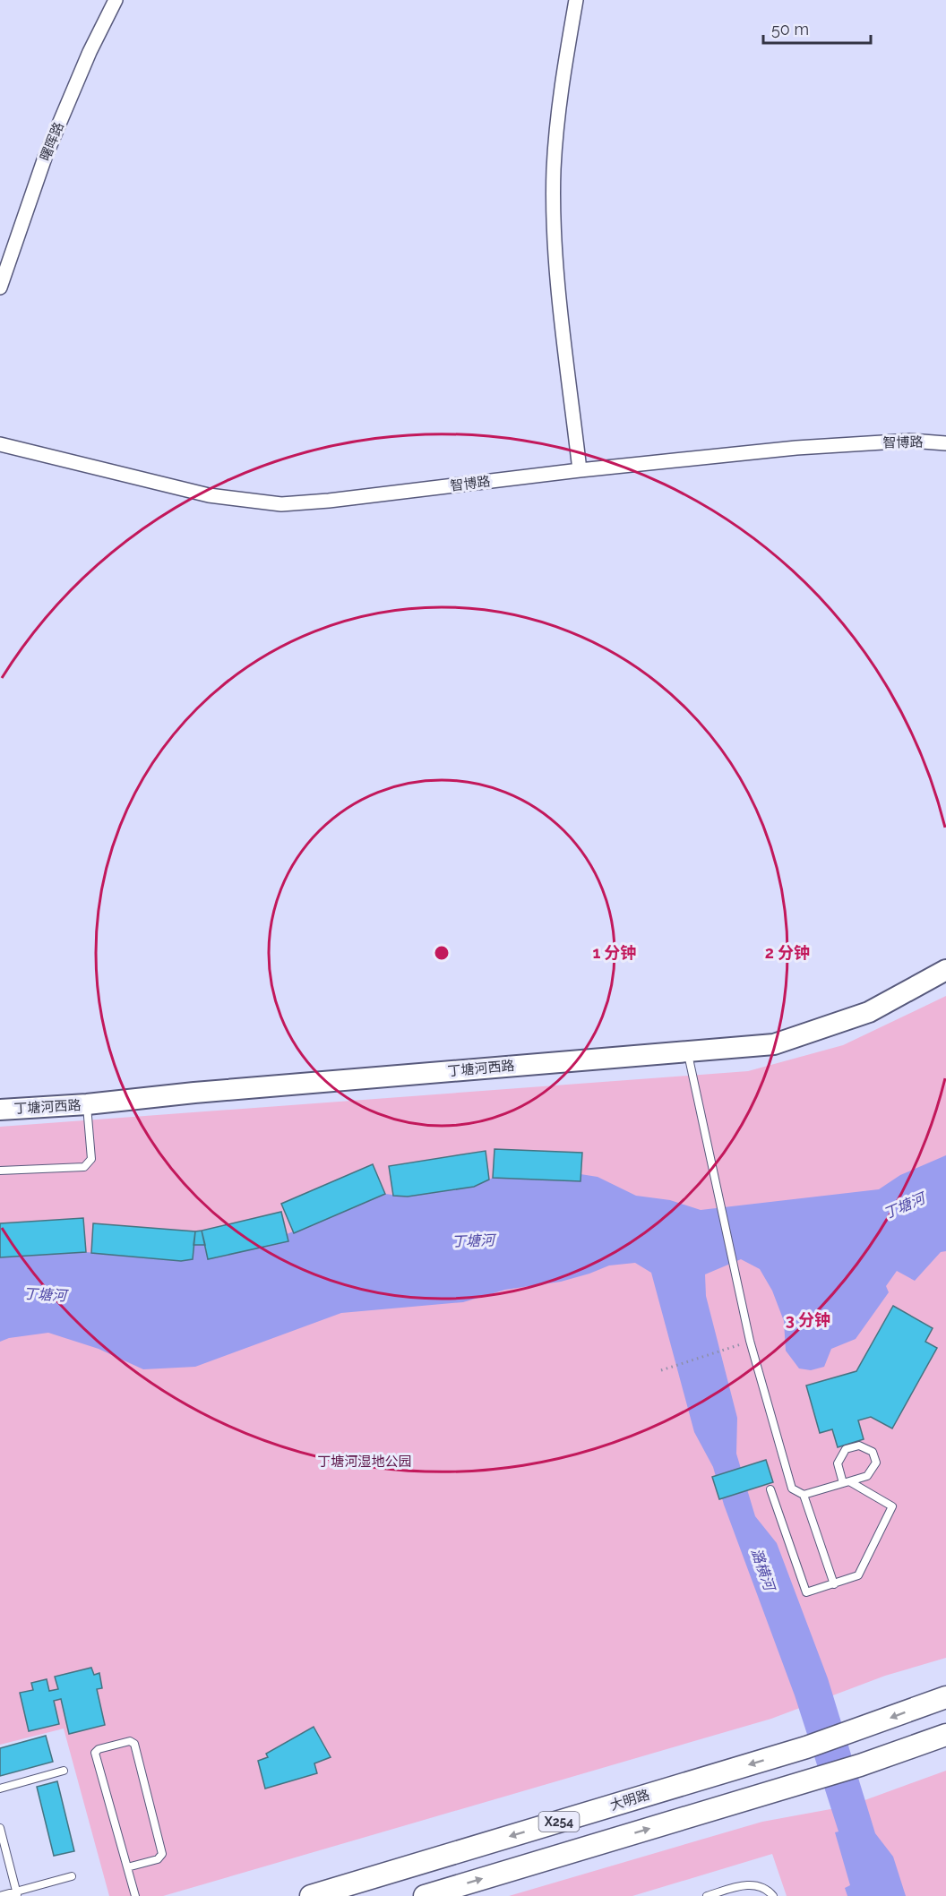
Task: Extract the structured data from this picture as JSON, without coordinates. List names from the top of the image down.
{
  "streets": {
    "main road": ["大明路", "X254"],
    "street": ["曙晖路", "智博路", "丁塘河西路"]
  },
  "water": ["丁塘河", "潞横河"],
  "parks": ["丁塘河湿地公园"],
  "scale_bar": "50 m",
  "rings": ["1 分钟", "2 分钟", "3 分钟"]
}
